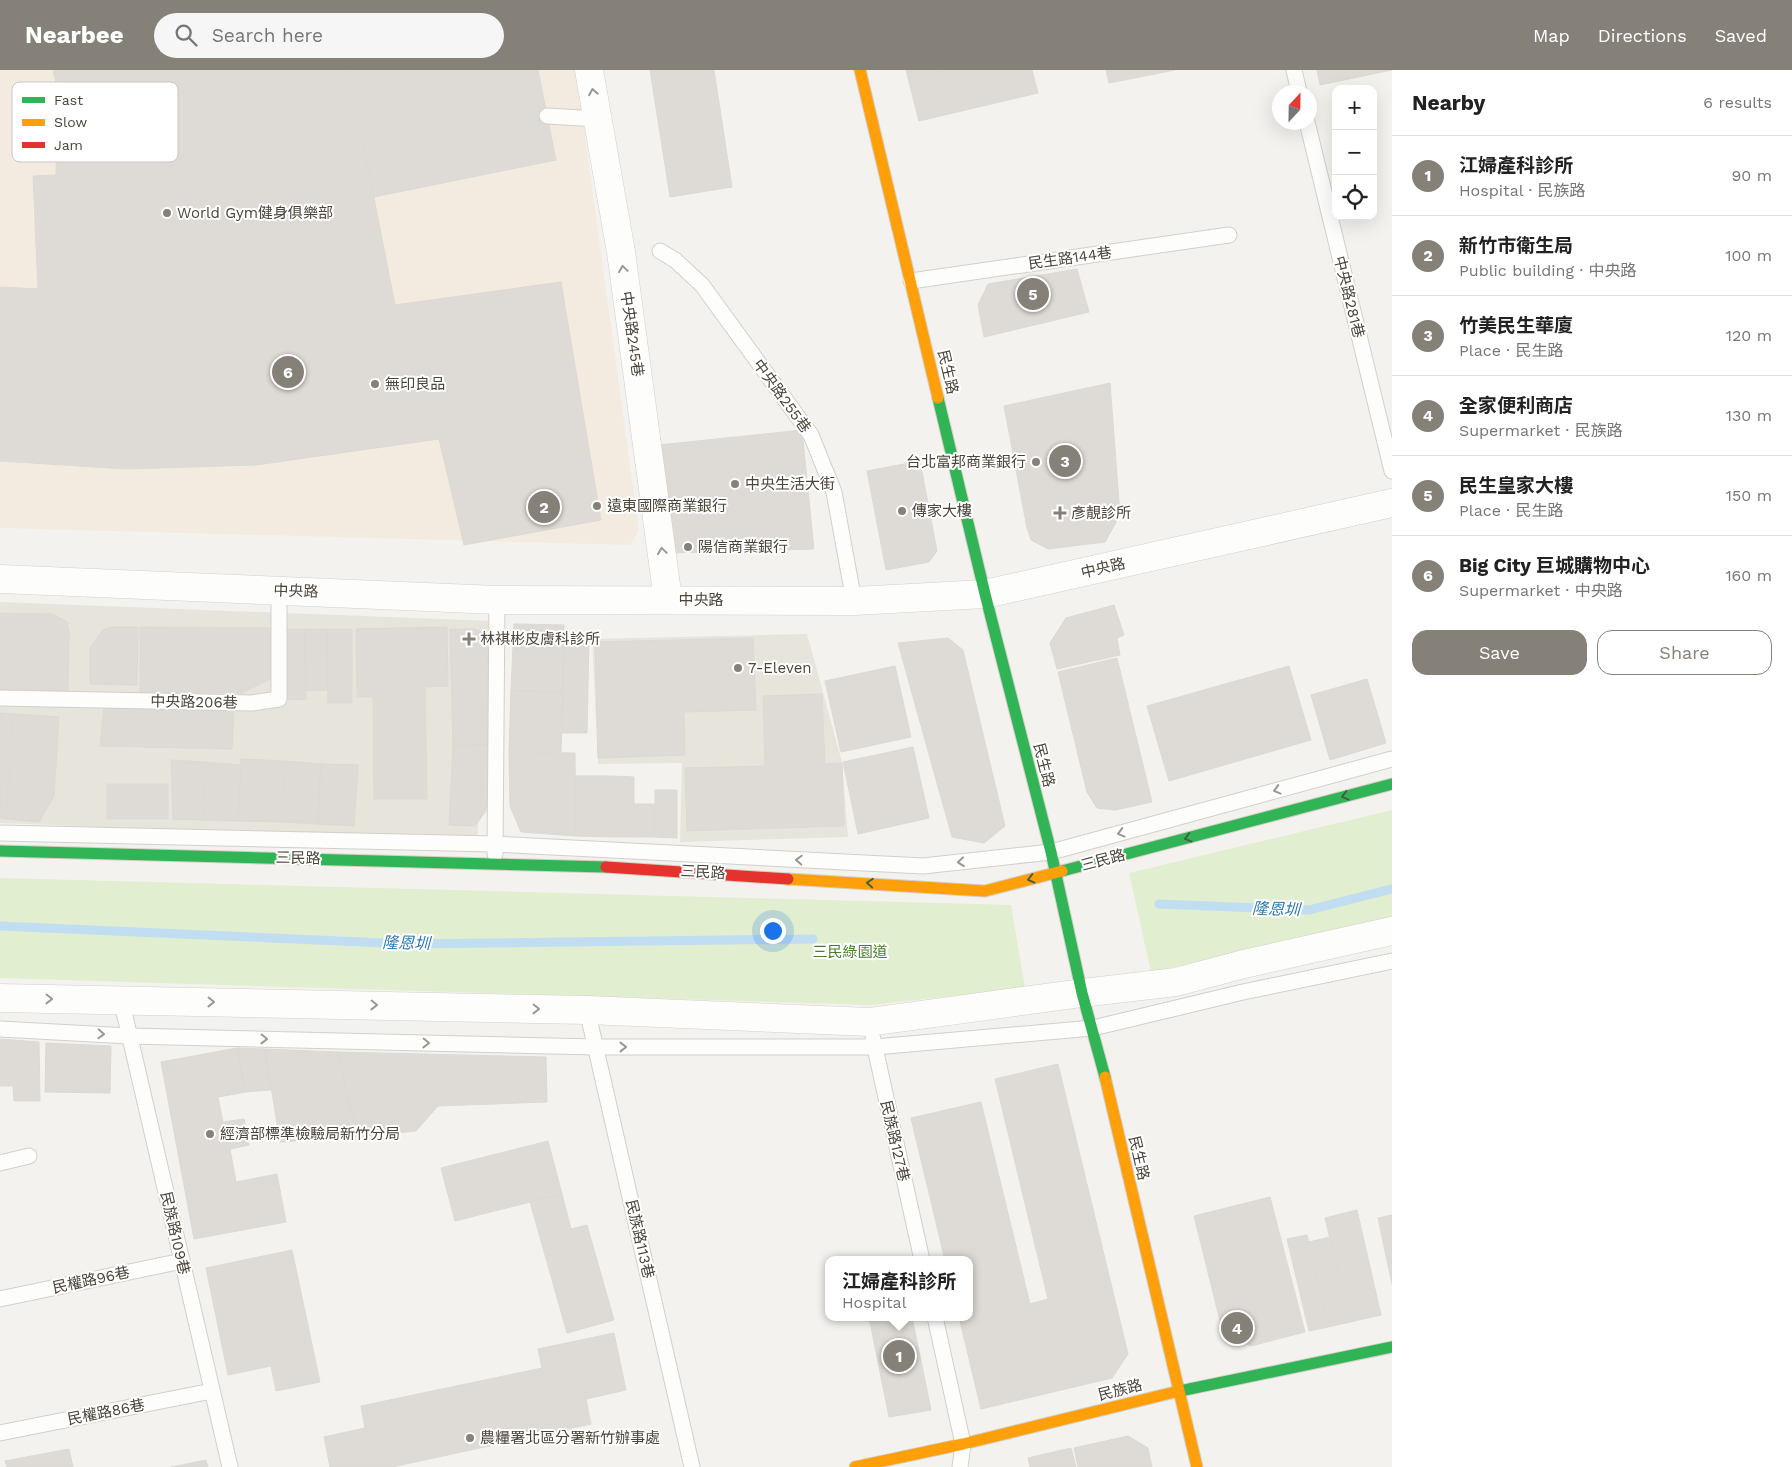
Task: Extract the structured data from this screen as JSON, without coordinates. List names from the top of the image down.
{
  "streets": {
    "street": [
      "中央路245巷",
      "民生路",
      "中央路",
      "三民路",
      "民族路"
    ],
    "lane": [
      "民生路144巷",
      "中央路281巷",
      "中央路255巷",
      "中央路206巷",
      "民族路127巷",
      "民族路109巷",
      "民族路113巷",
      "民權路96巷",
      "民權路86巷"
    ]
  },
  "crossings": [
    ["民生路144巷", "民生路"],
    ["中央路245巷", "中央路"],
    ["民生路", "中央路"],
    ["民生路", "三民路"],
    ["民生路", "民族路"],
    ["中央路255巷", "中央路"],
    ["中央路", "中央路206巷"],
    ["民族路109巷", "民權路96巷"],
    ["民族路109巷", "民權路86巷"]
  ],
  "one_way": ["中央路245巷", "三民路"],
  "water": ["隆恩圳"],
  "parks": ["三民綠園道"],
  "places": {
    "other": [
      "World Gym健身俱樂部",
      "無印良品",
      "台北富邦商業銀行",
      "中央生活大街",
      "遠東國際商業銀行",
      "傳家大樓",
      "陽信商業銀行",
      "7-Eleven",
      "經濟部標準檢驗局新竹分局",
      "農糧署北區分署新竹辦事處"
    ],
    "health": ["彥靚診所", "林祺彬皮膚科診所"]
  },
  "legend": ["Fast", "Slow", "Jam"],
  "north": "top",
  "page": {
    "header": "Nearbee",
    "search": "Search here",
    "nav": ["Map", "Directions", "Saved"],
    "heading": ["Nearby", "6 results"],
    "map_buttons": ["+", "−"],
    "list": [
      {
        "mark": "1",
        "name": "江婦產科診所",
        "note": "Hospital · 民族路",
        "value": "90 m"
      },
      {
        "mark": "2",
        "name": "新竹市衛生局",
        "note": "Public building · 中央路",
        "value": "100 m"
      },
      {
        "mark": "3",
        "name": "竹美民生華廈",
        "note": "Place · 民生路",
        "value": "120 m"
      },
      {
        "mark": "4",
        "name": "全家便利商店",
        "note": "Supermarket · 民族路",
        "value": "130 m"
      },
      {
        "mark": "5",
        "name": "民生皇家大樓",
        "note": "Place · 民生路",
        "value": "150 m"
      },
      {
        "mark": "6",
        "name": "Big City 巨城購物中心",
        "note": "Supermarket · 中央路",
        "value": "160 m"
      }
    ],
    "pins": [
      "5",
      "6",
      "3",
      "2",
      "4",
      "1"
    ],
    "buttons": ["Save", "Share"],
    "popup": ["江婦產科診所", "Hospital"]
  }
}
